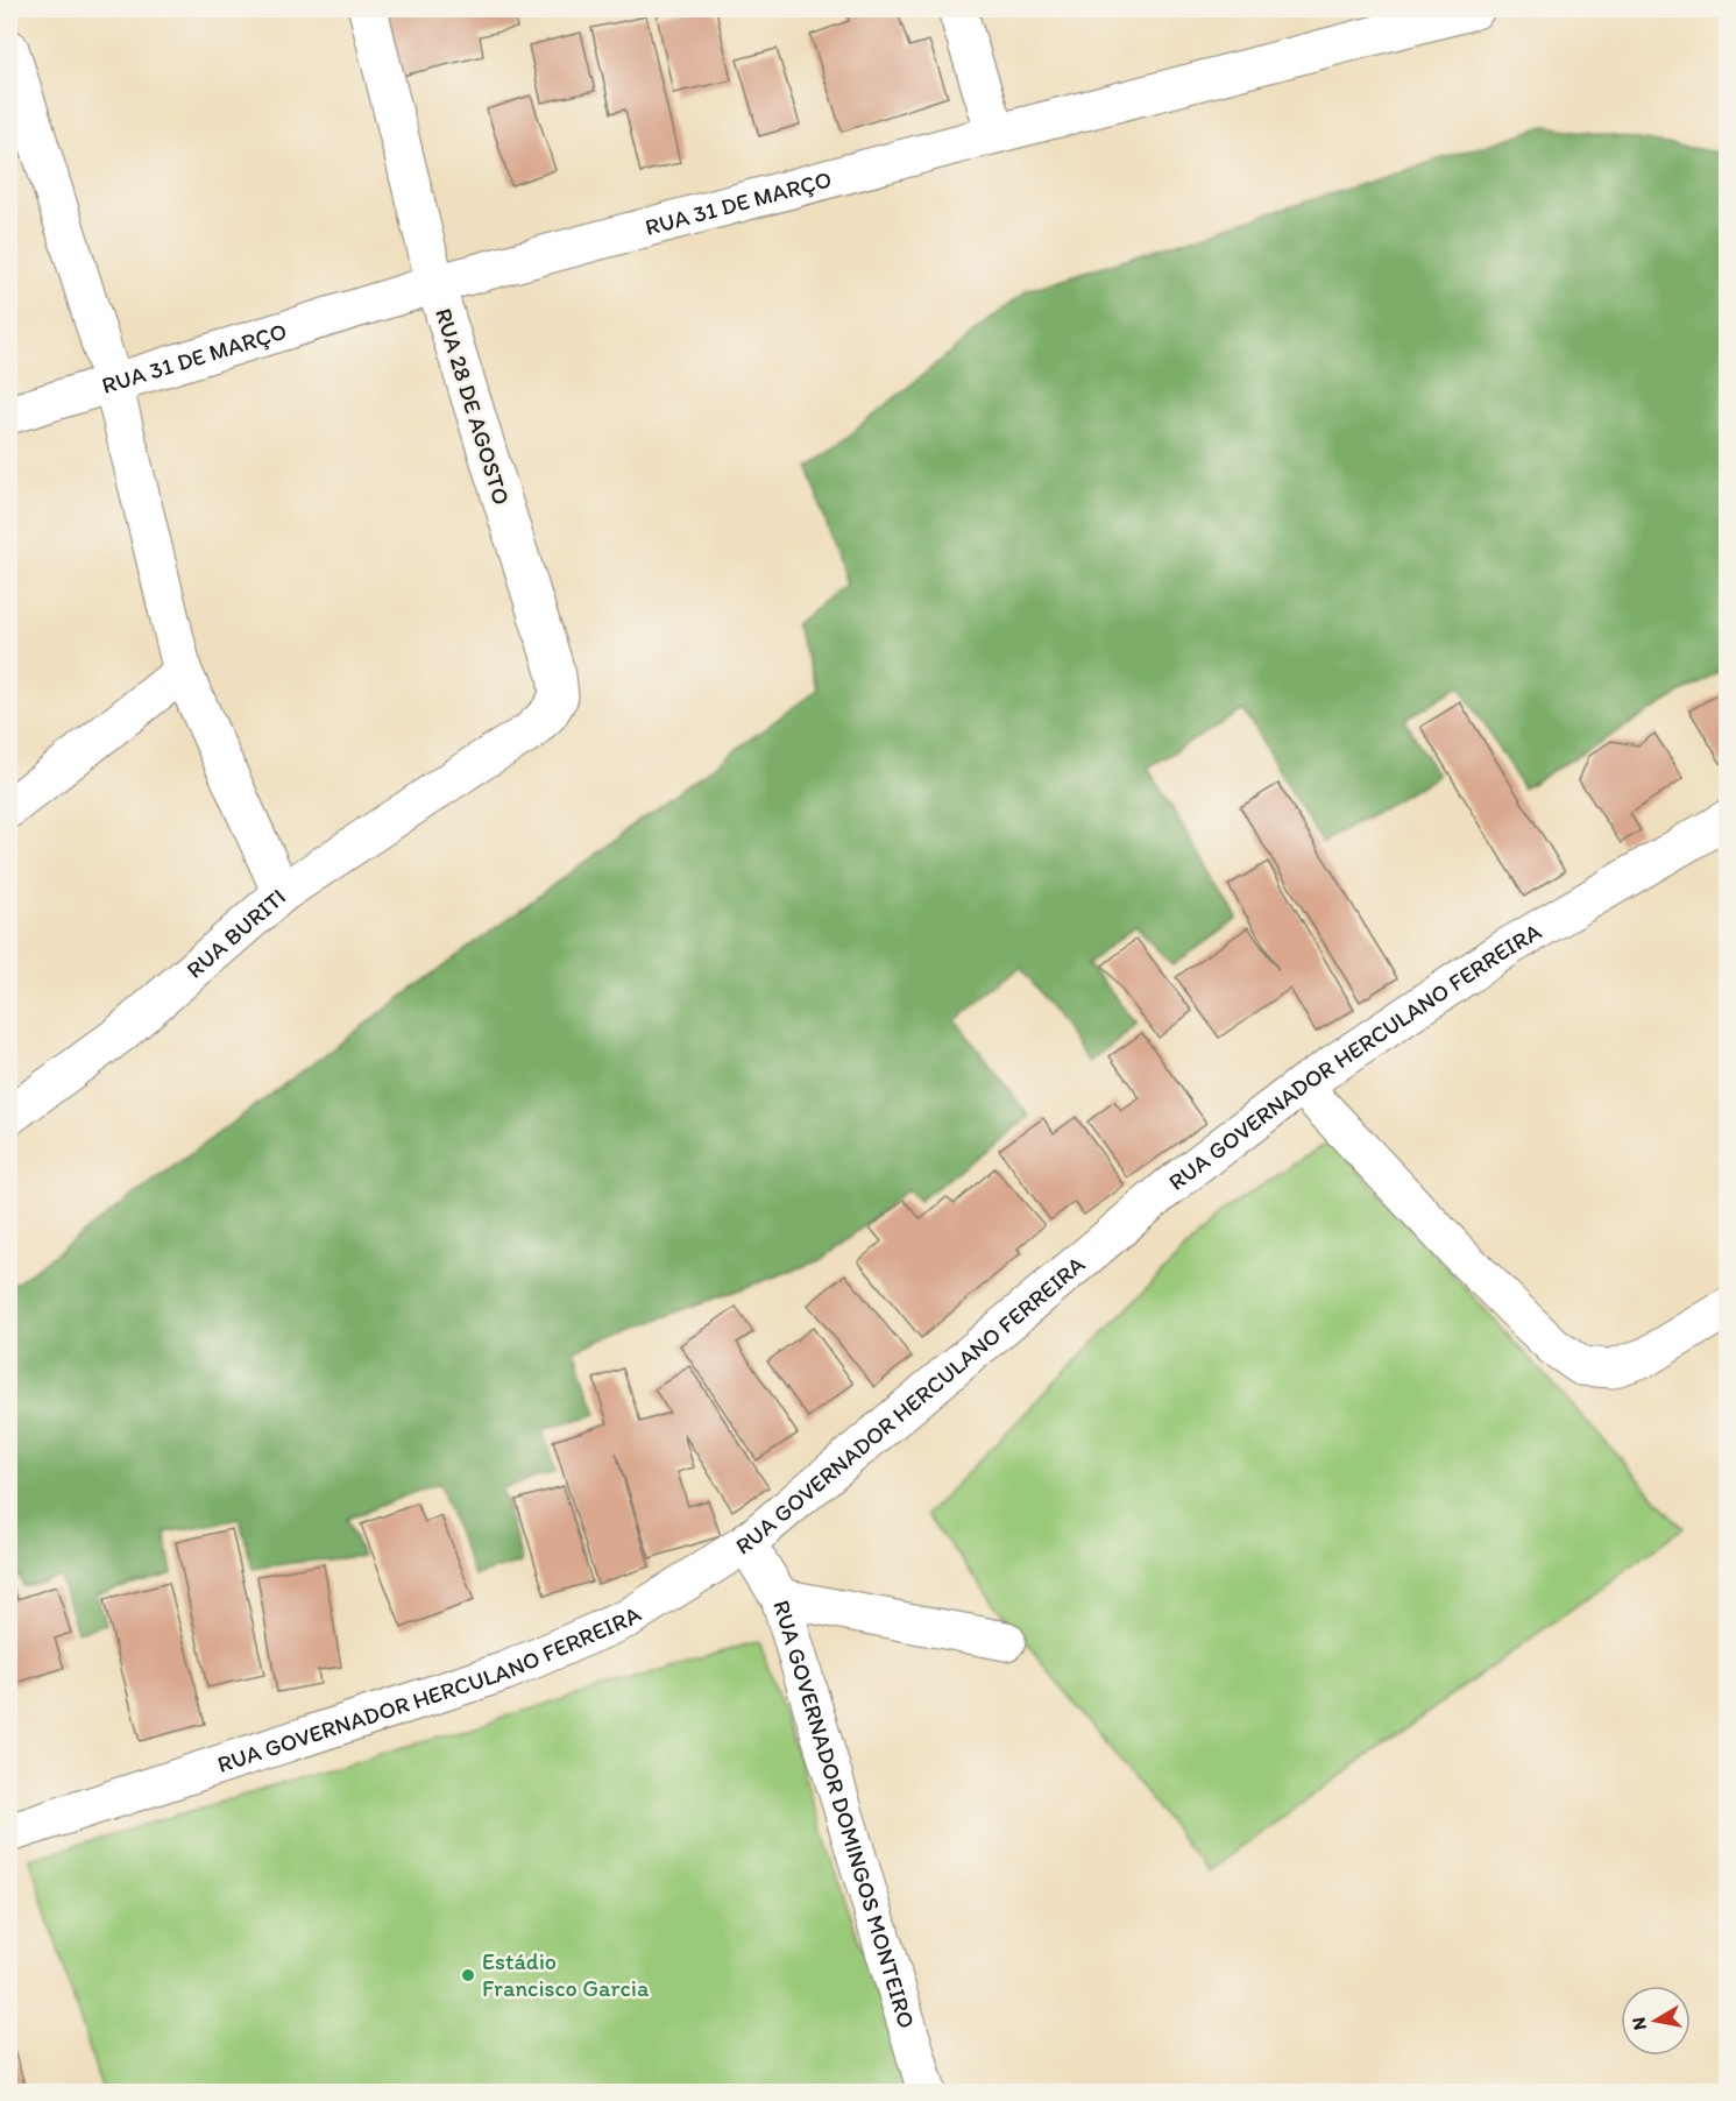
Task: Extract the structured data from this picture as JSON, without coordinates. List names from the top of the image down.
{
  "streets": {
    "street": [
      "RUA 31 DE MARÇO",
      "RUA 28 DE AGOSTO",
      "RUA BURITI",
      "RUA GOVERNADOR HERCULANO FERREIRA",
      "RUA GOVERNADOR DOMINGOS MONTEIRO"
    ]
  },
  "crossings": [
    ["RUA 31 DE MARÇO", "RUA 28 DE AGOSTO"],
    ["RUA 28 DE AGOSTO", "RUA BURITI"],
    ["RUA GOVERNADOR HERCULANO FERREIRA", "RUA GOVERNADOR DOMINGOS MONTEIRO"]
  ],
  "places": ["Estádio Francisco Garcia"],
  "north": "left"
}
